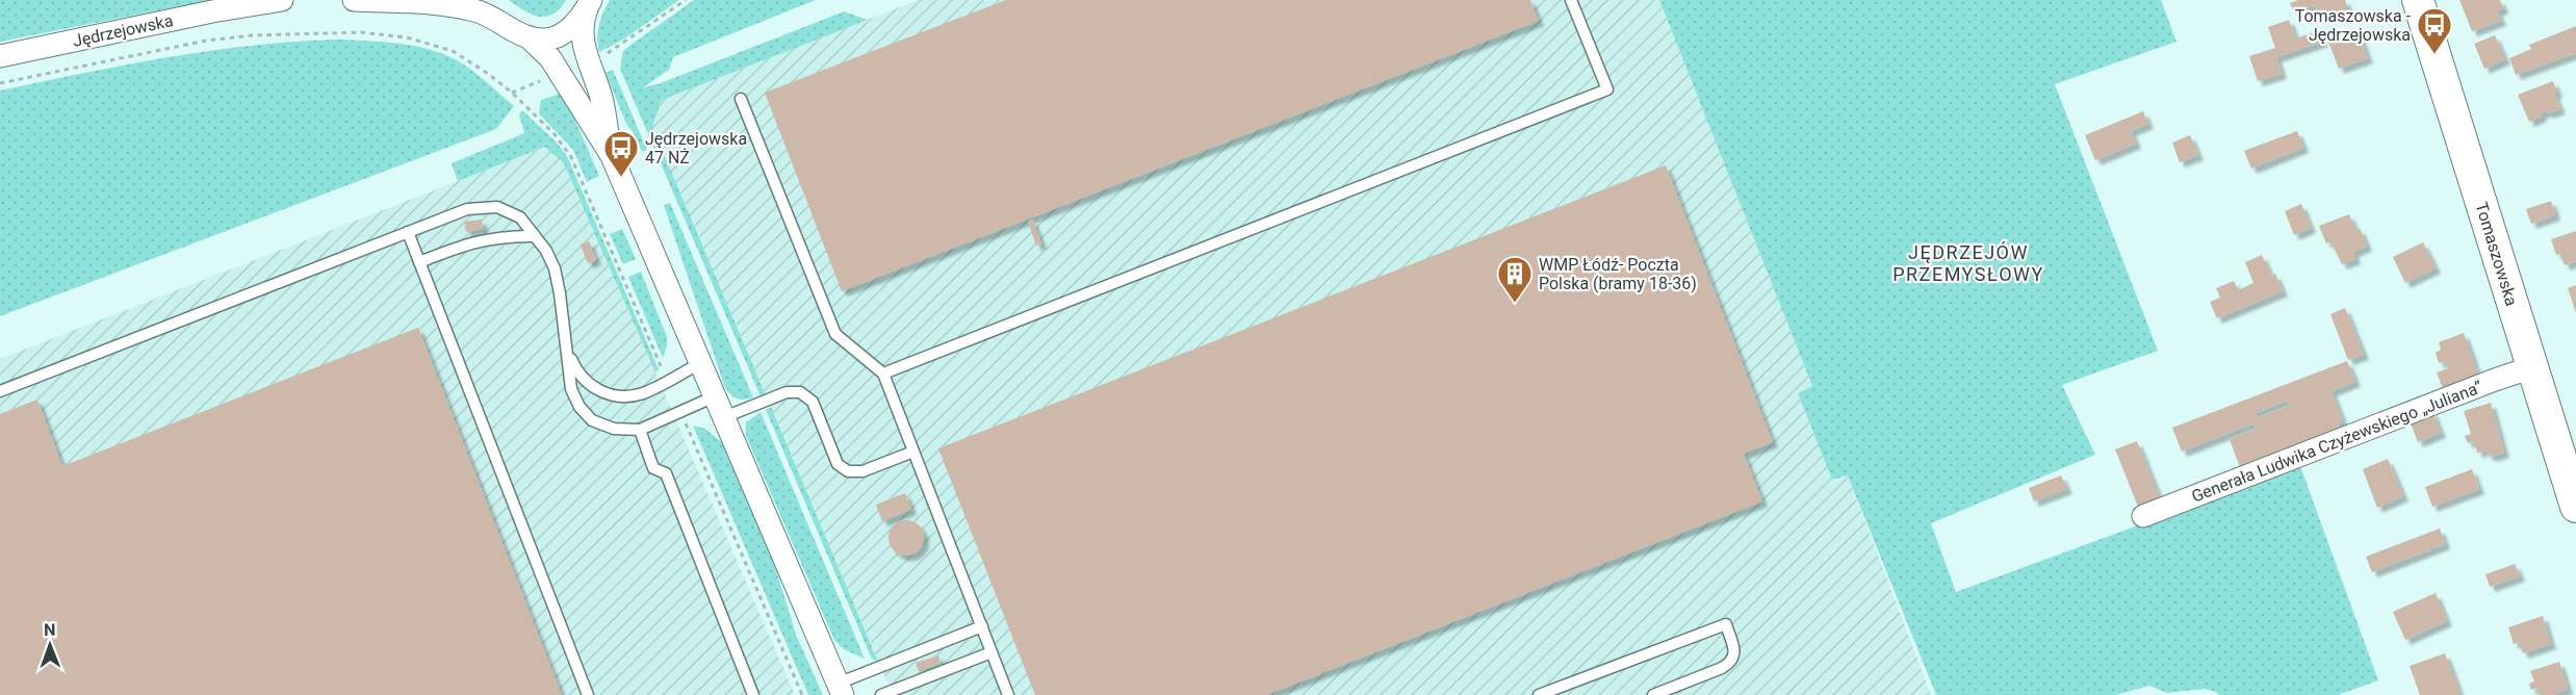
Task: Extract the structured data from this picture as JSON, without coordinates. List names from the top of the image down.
{
  "streets": {
    "street": ["Jędrzejowska", "Tomaszowska", "Generała Ludwika Czyżewskiego „Juliana”"]
  },
  "crossings": [
    ["Tomaszowska", "Generała Ludwika Czyżewskiego „Juliana”"]
  ],
  "districts": ["JĘDRZEJÓW PRZEMYSŁOWY"],
  "places": {
    "bus stop": ["Tomaszowska - Jędrzejowska", "Jędrzejowska 47 NŻ"],
    "building": ["WMP Łódź- Poczta Polska (bramy 18-36)"]
  },
  "north": "top"
}
